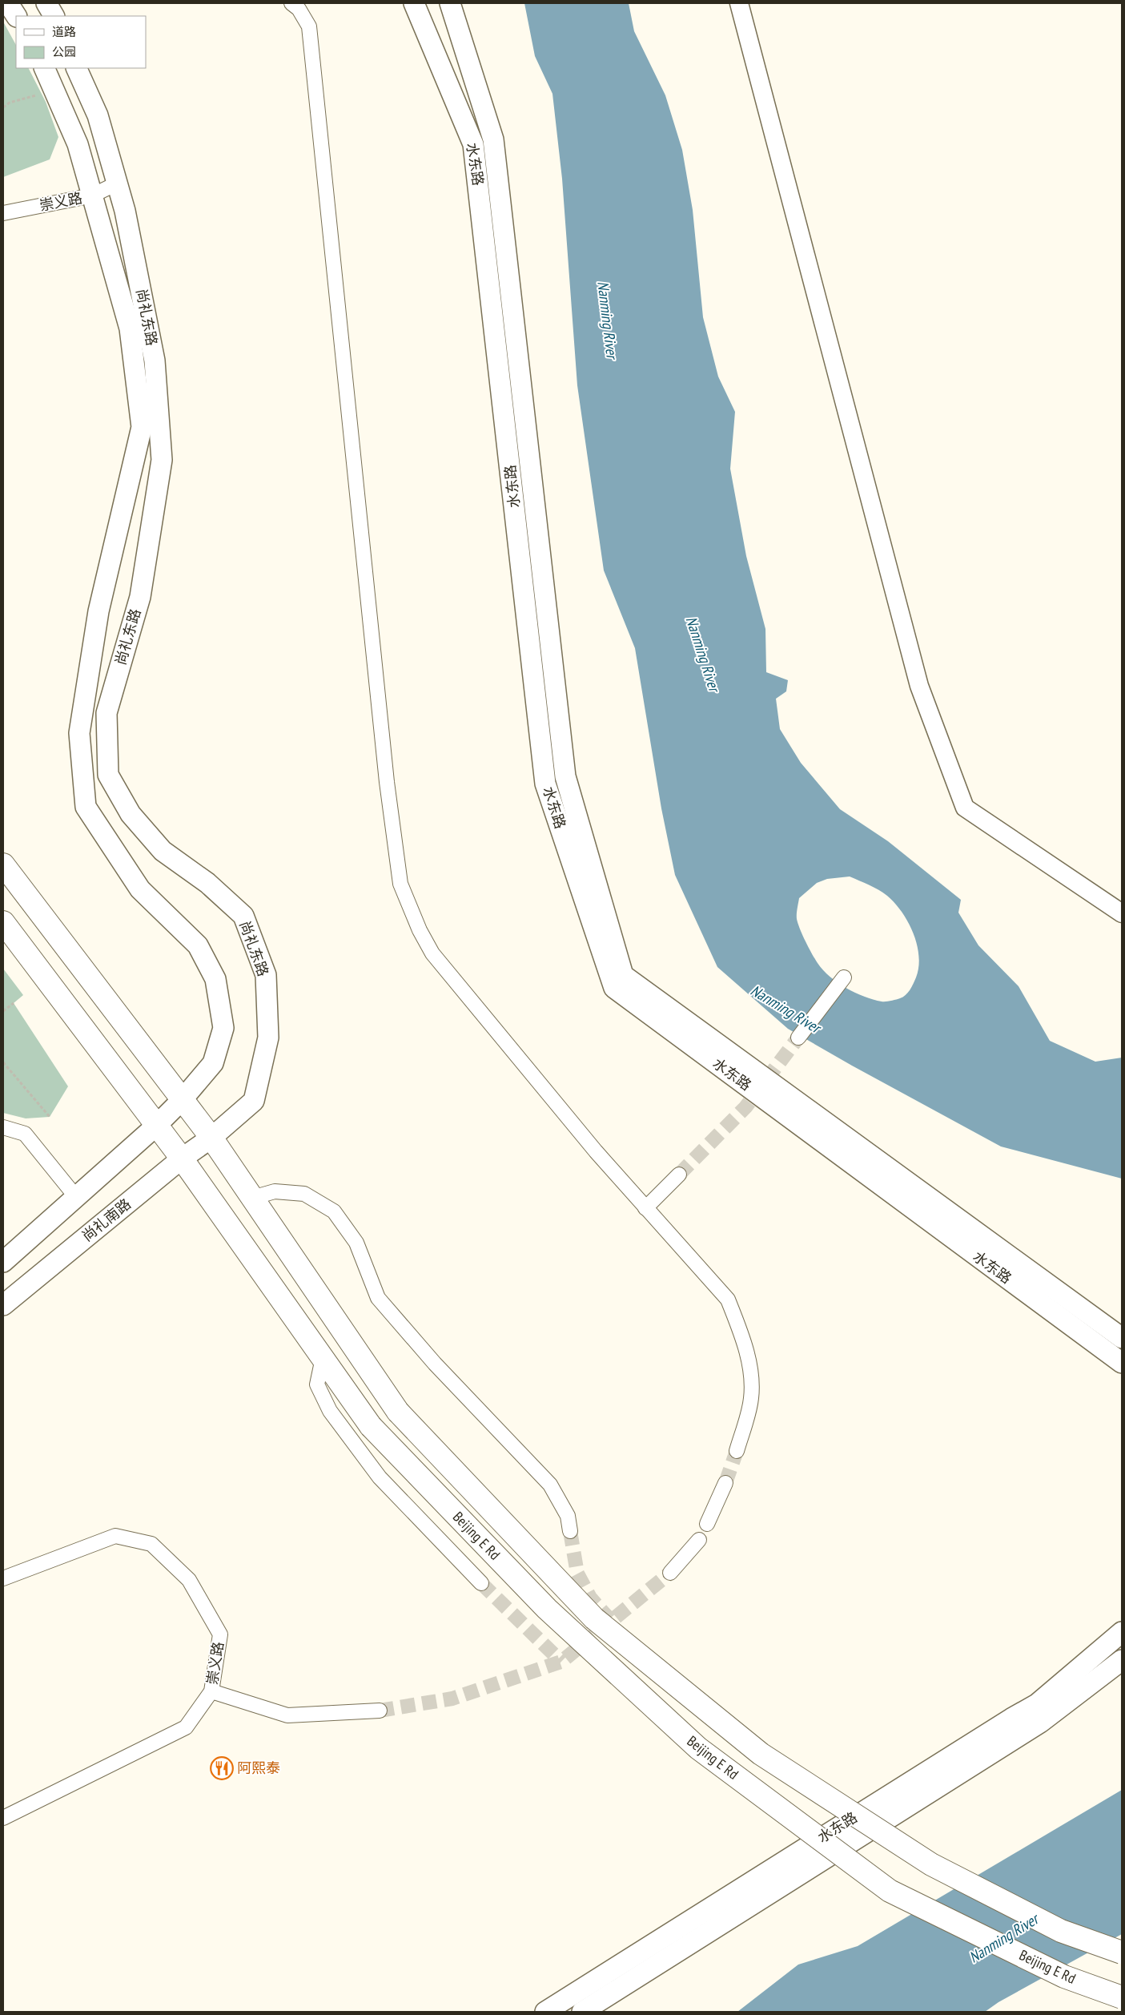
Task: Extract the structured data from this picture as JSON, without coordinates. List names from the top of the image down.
{
  "streets": {
    "highway": ["Beijing E Rd"],
    "main road": ["水东路", "尚礼东路", "尚礼南路"],
    "street": ["崇义路"]
  },
  "crossings": [
    ["崇义路", "尚礼东路"],
    ["尚礼东路", "尚礼南路"],
    ["尚礼东路", "Beijing E Rd"],
    ["尚礼南路", "Beijing E Rd"]
  ],
  "water": ["Nanming River"],
  "places": {
    "restaurant": ["阿熙泰"]
  },
  "legend": ["道路", "公园"]
}
